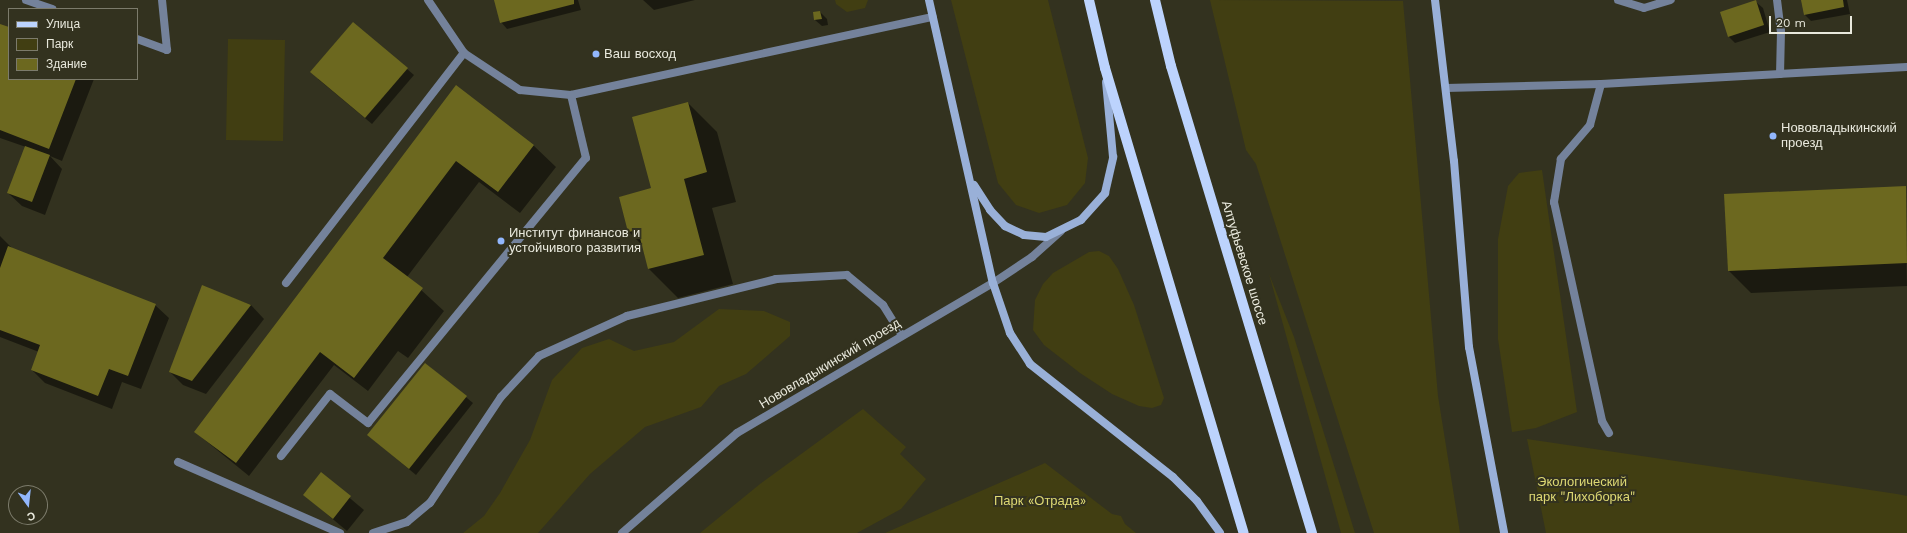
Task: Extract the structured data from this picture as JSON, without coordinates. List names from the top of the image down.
{
  "streets": {
    "main road": ["Алтуфьевское шоссе"],
    "street": ["Нововладыкинский проезд"]
  },
  "parks": ["Экологический парк \"Лихоборка\"", "Парк «Отрада»"],
  "places": ["Ваш восход", "Нововладыкинский проезд", "Институт финансов и устойчивого развития"],
  "legend": ["Улица", "Парк", "Здание"],
  "scale_bar": "20 m",
  "north": "bottom"
}
